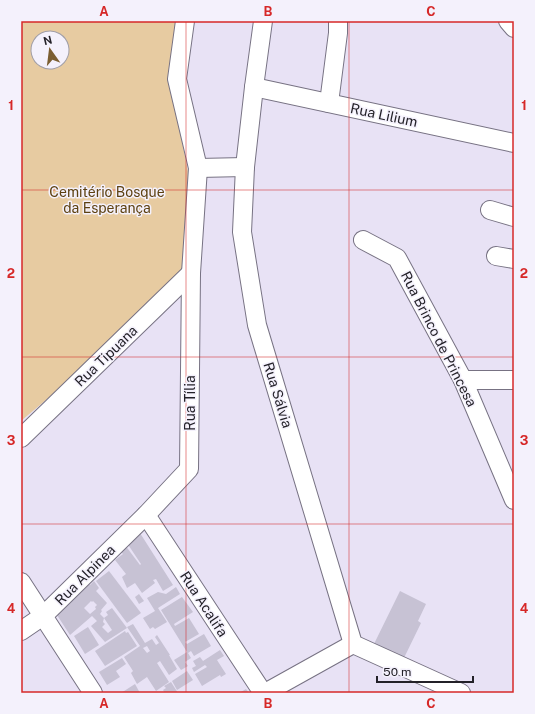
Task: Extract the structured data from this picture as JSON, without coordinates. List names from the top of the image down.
{
  "streets": {
    "street": [
      "Rua Lilium",
      "Rua Brinco de Princesa",
      "Rua Tipuana",
      "Rua Sálvia",
      "Rua Tília",
      "Rua Alpinea",
      "Rua Acalifa"
    ]
  },
  "crossings": [
    ["Rua Lilium", "Rua Sálvia"],
    ["Rua Tipuana", "Rua Tília"],
    ["Rua Tília", "Rua Alpinea"],
    ["Rua Tília", "Rua Acalifa"],
    ["Rua Alpinea", "Rua Acalifa"]
  ],
  "parks": ["Cemitério Bosque da Esperança"],
  "scale_bar": "50 m",
  "north": "top",
  "grid": {
    "columns": ["A", "B", "C"],
    "rows": [
      "1",
      "2",
      "3",
      "4"
    ]
  }
}
